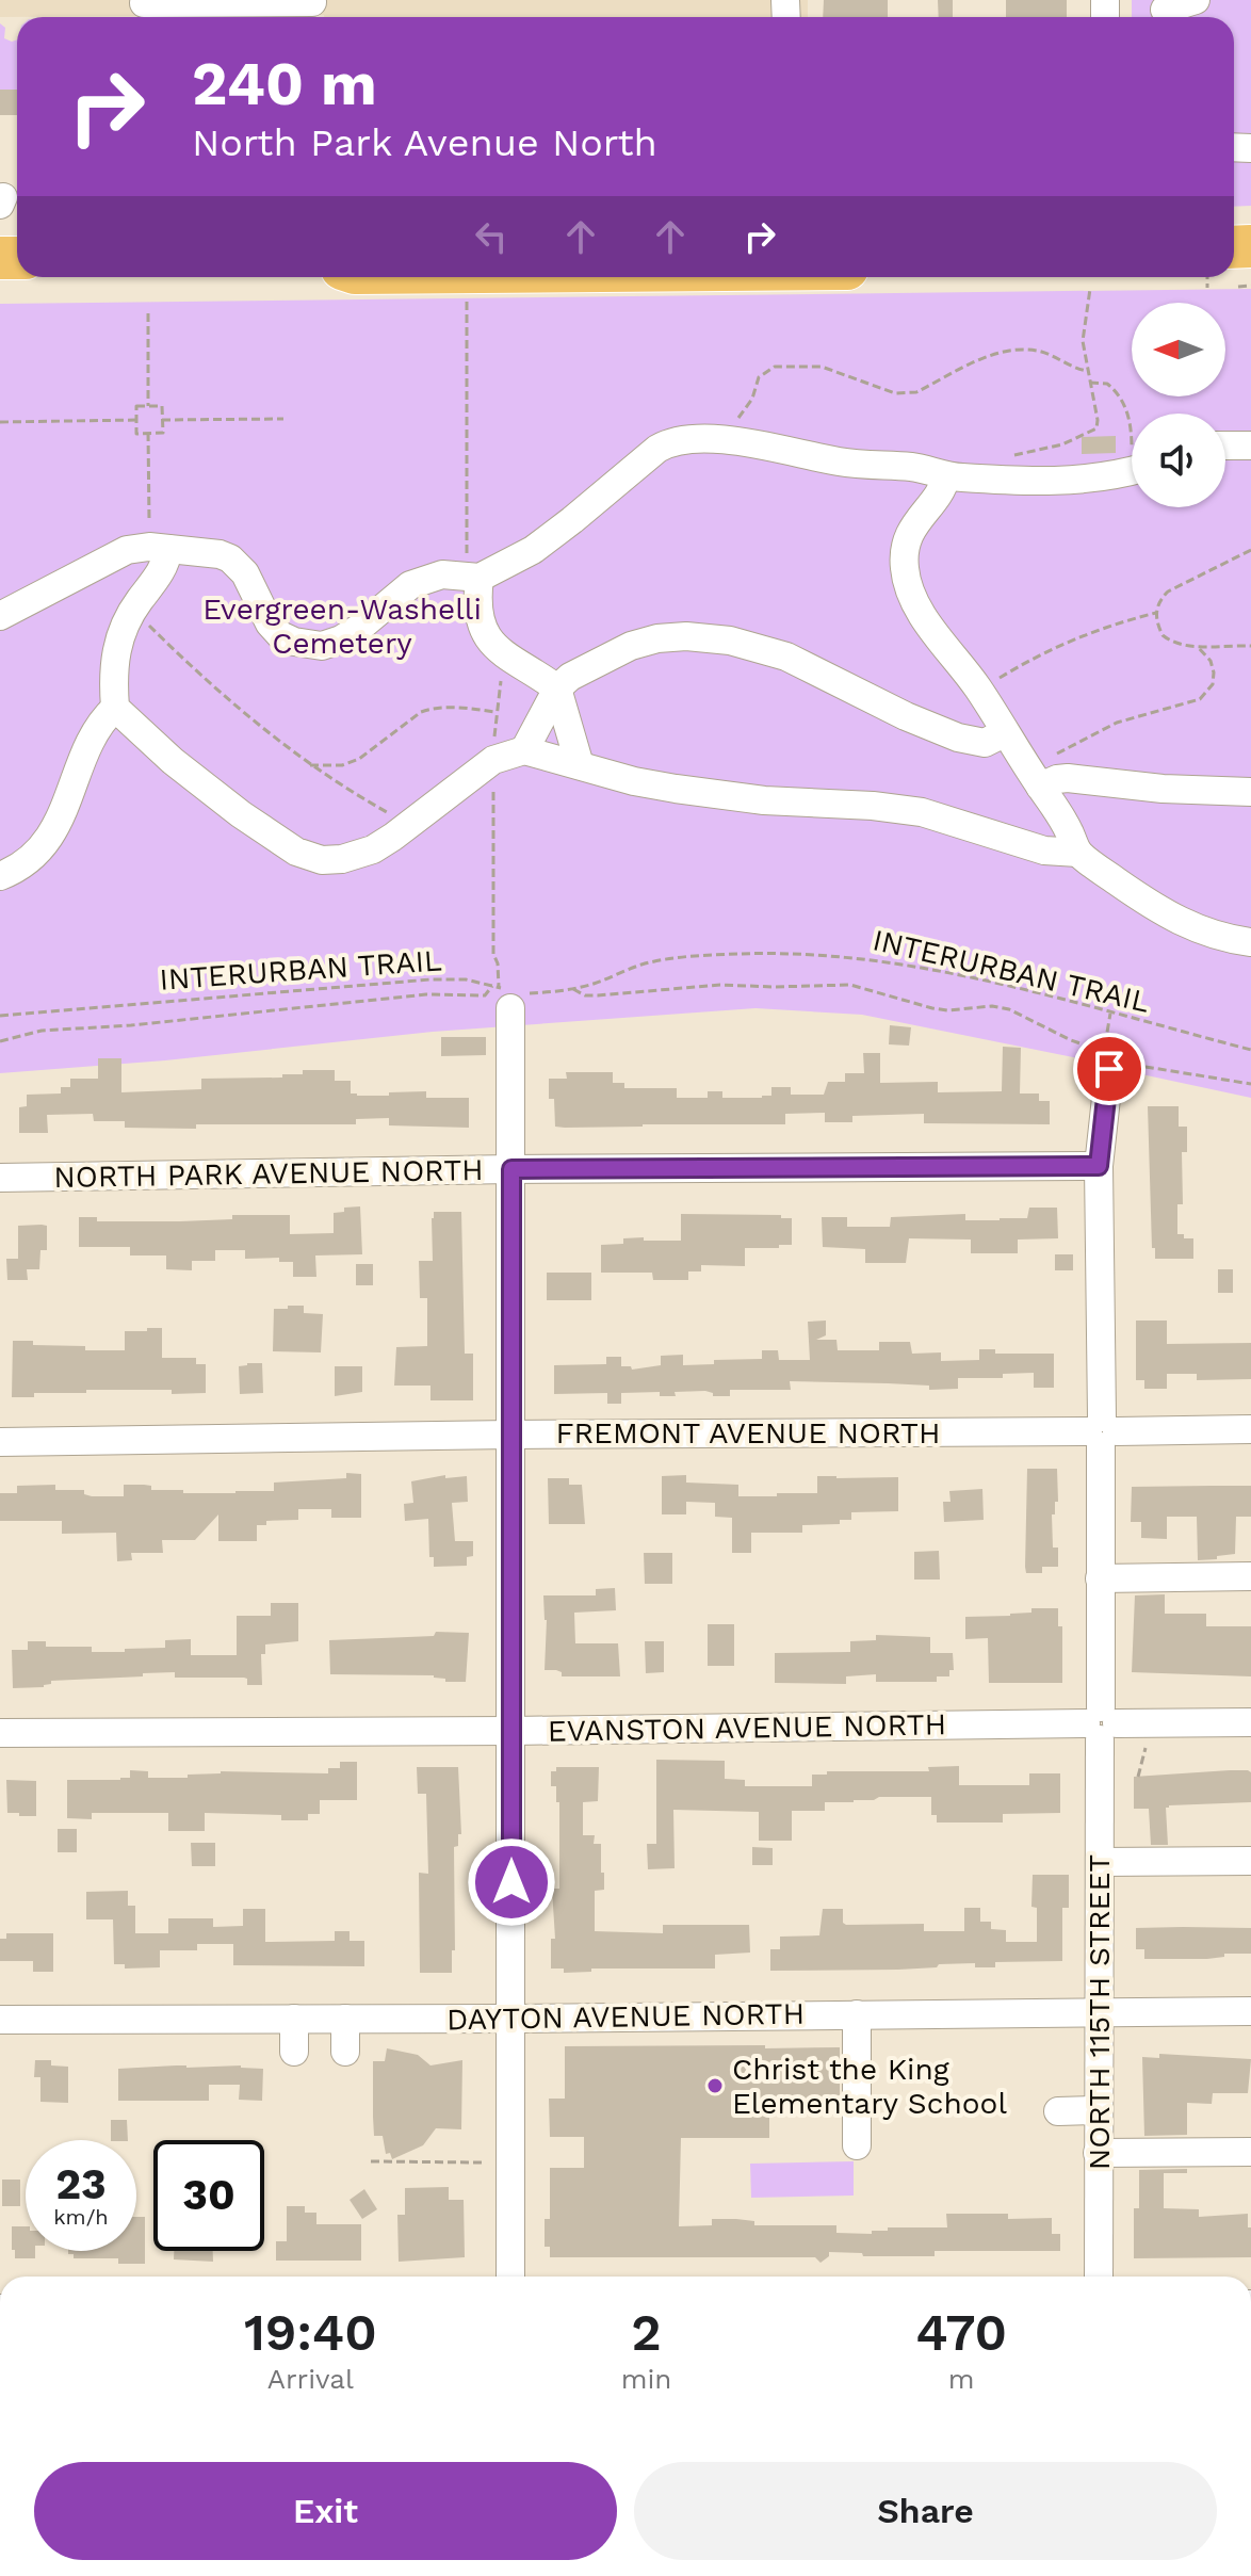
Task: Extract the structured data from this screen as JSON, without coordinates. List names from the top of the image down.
{
  "streets": {
    "street": [
      "NORTH PARK AVENUE NORTH",
      "FREMONT AVENUE NORTH",
      "EVANSTON AVENUE NORTH",
      "NORTH 115TH STREET",
      "DAYTON AVENUE NORTH"
    ],
    "path": ["INTERURBAN TRAIL"]
  },
  "crossings": [
    ["NORTH PARK AVENUE NORTH", "NORTH 115TH STREET"],
    ["FREMONT AVENUE NORTH", "NORTH 115TH STREET"],
    ["EVANSTON AVENUE NORTH", "NORTH 115TH STREET"],
    ["NORTH 115TH STREET", "DAYTON AVENUE NORTH"]
  ],
  "parks": ["Evergreen-Washelli Cemetery"],
  "places": ["Christ the King Elementary School"],
  "north": "left",
  "page": {
    "turn": ["240 m", "North Park Avenue North"],
    "speed": "23 km/h",
    "limit": "30",
    "eta": [
      "19:40",
      "Arrival",
      "2",
      "min",
      "470",
      "m"
    ],
    "buttons": ["Exit", "Share"]
  }
}
